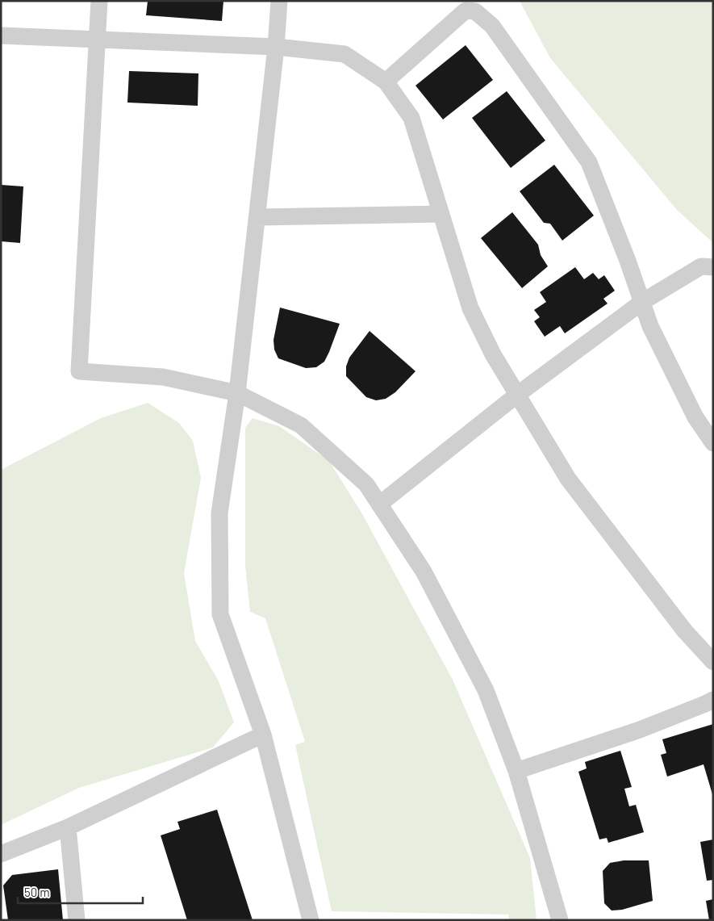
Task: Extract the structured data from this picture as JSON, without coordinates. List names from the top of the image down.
{
  "scale_bar": "50 m"
}
